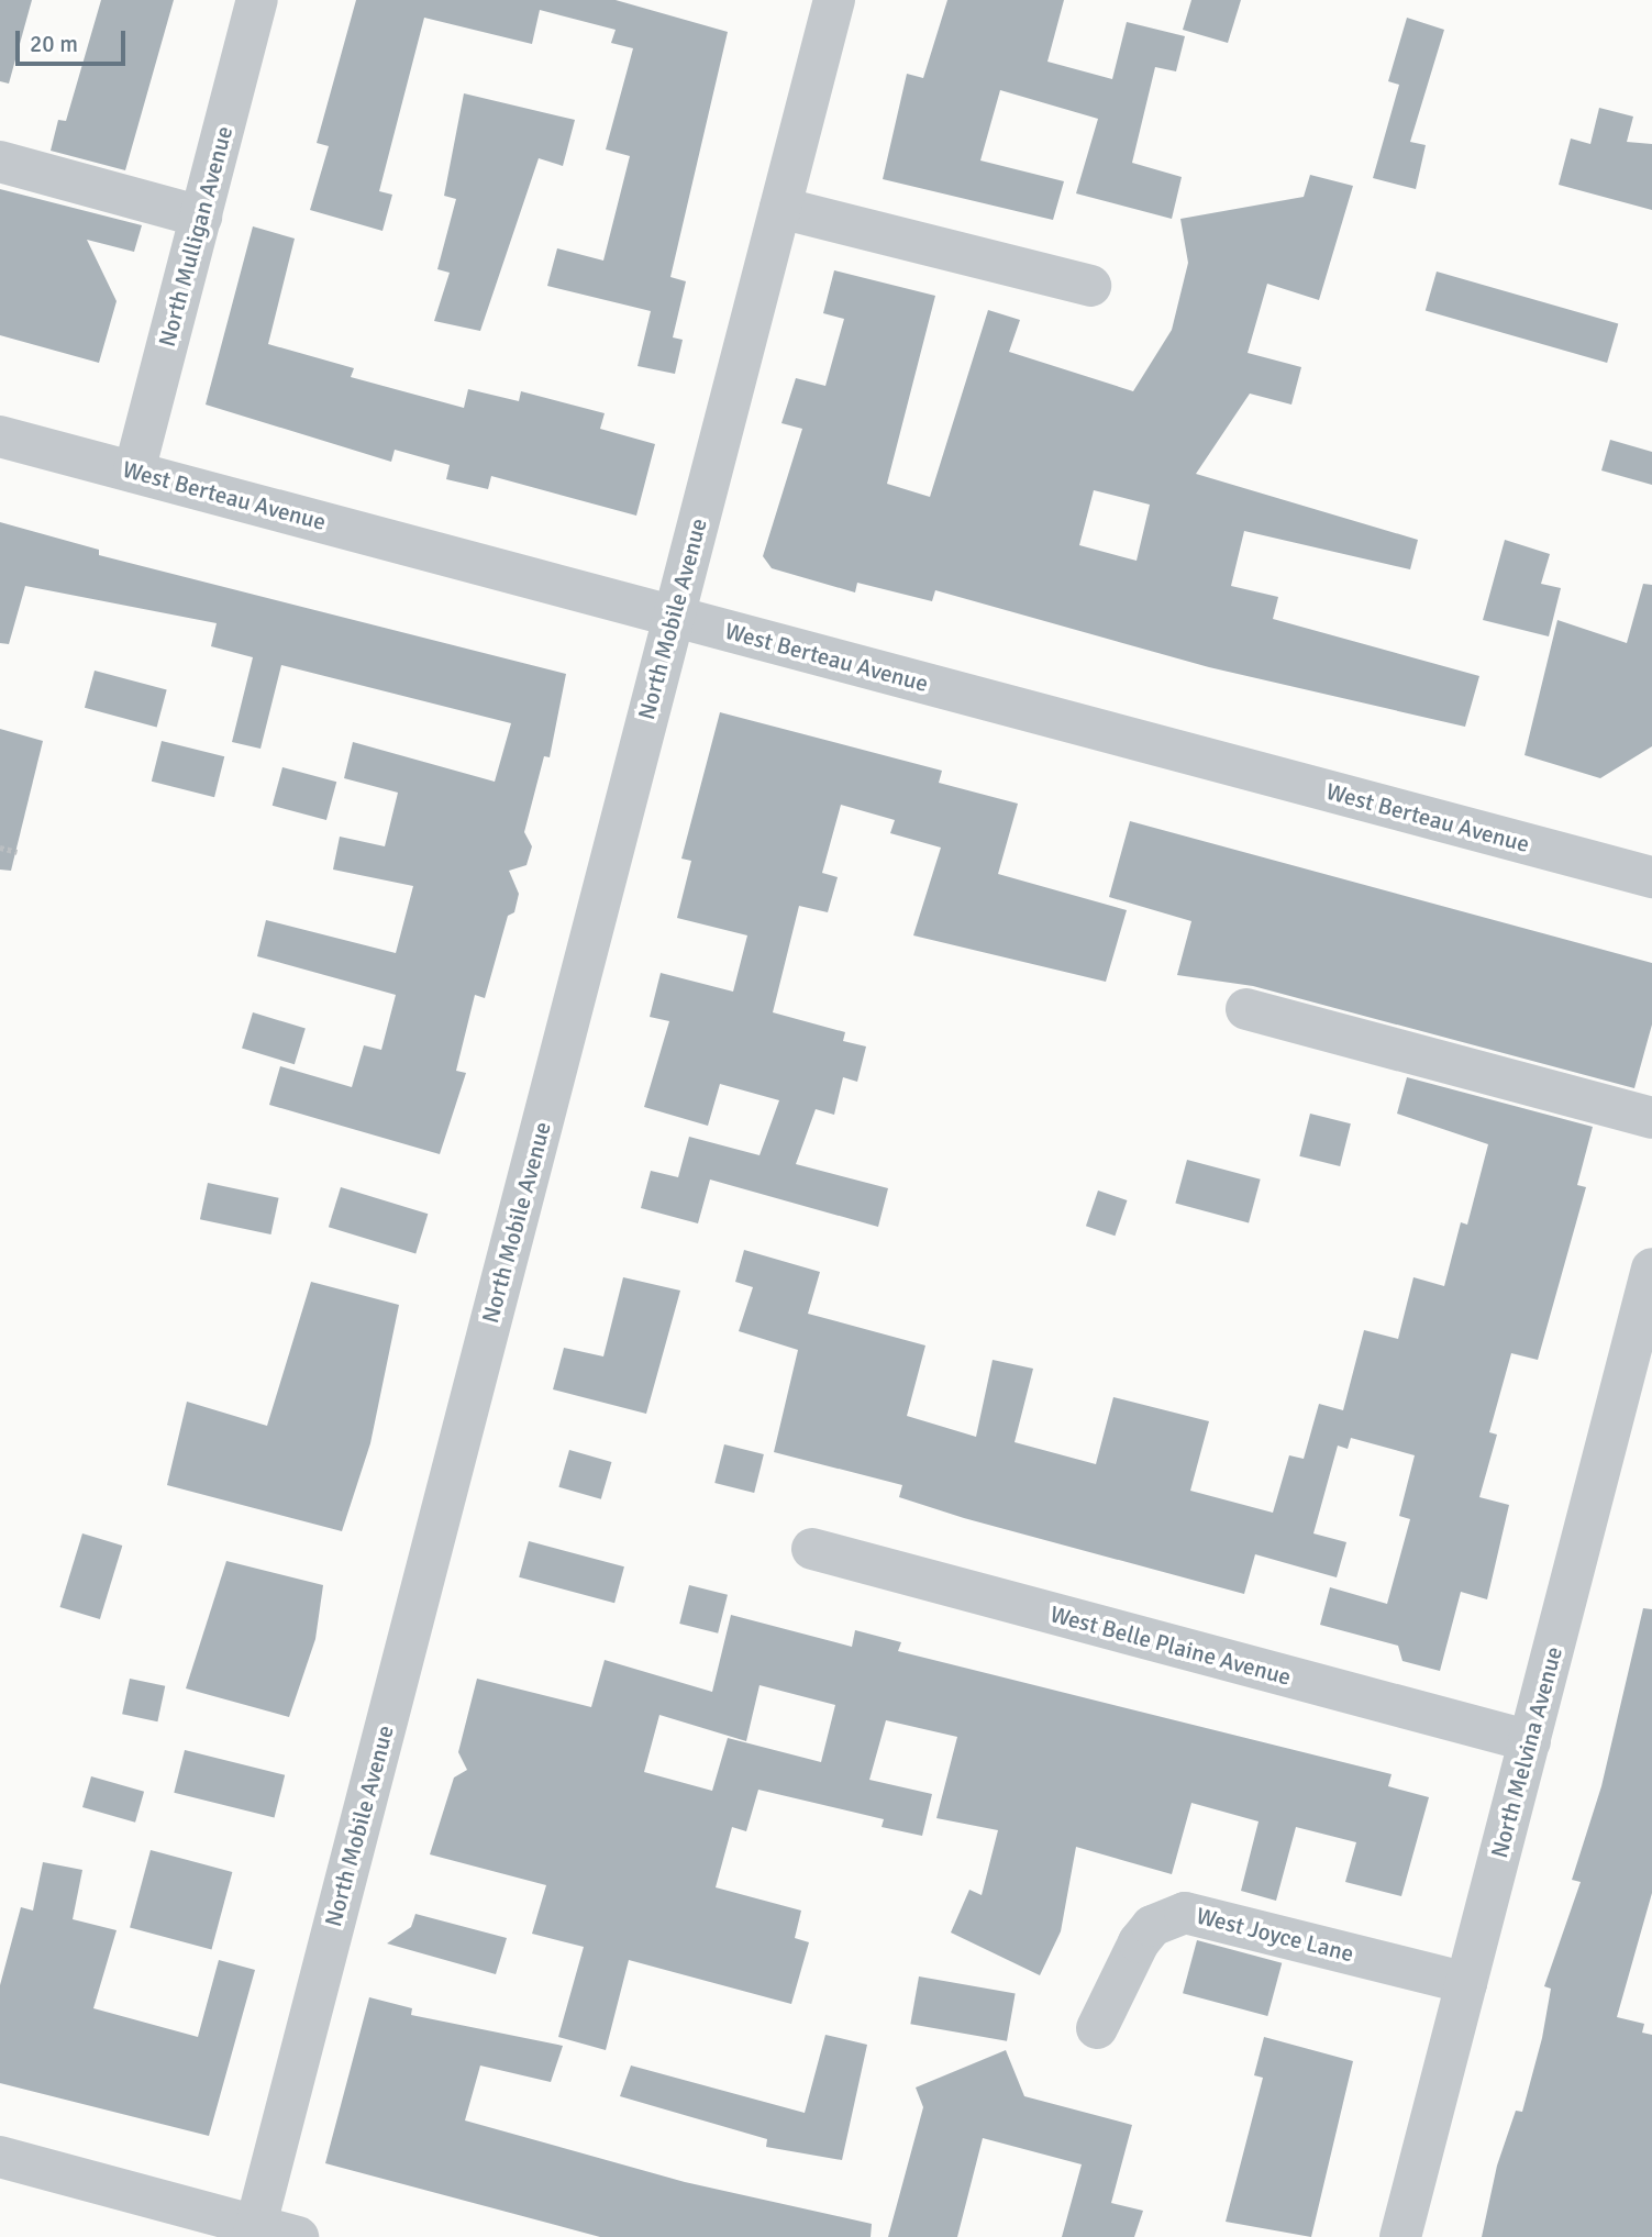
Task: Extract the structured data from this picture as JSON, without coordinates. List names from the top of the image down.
{
  "streets": {
    "street": [
      "North Mulligan Avenue",
      "West Berteau Avenue",
      "North Mobile Avenue",
      "West Belle Plaine Avenue",
      "North Melvina Avenue",
      "West Joyce Lane"
    ]
  },
  "crossings": [
    ["North Mulligan Avenue", "West Berteau Avenue"],
    ["West Berteau Avenue", "North Mobile Avenue"],
    ["West Belle Plaine Avenue", "North Melvina Avenue"],
    ["North Melvina Avenue", "West Joyce Lane"]
  ],
  "scale_bar": "20 m"
}
